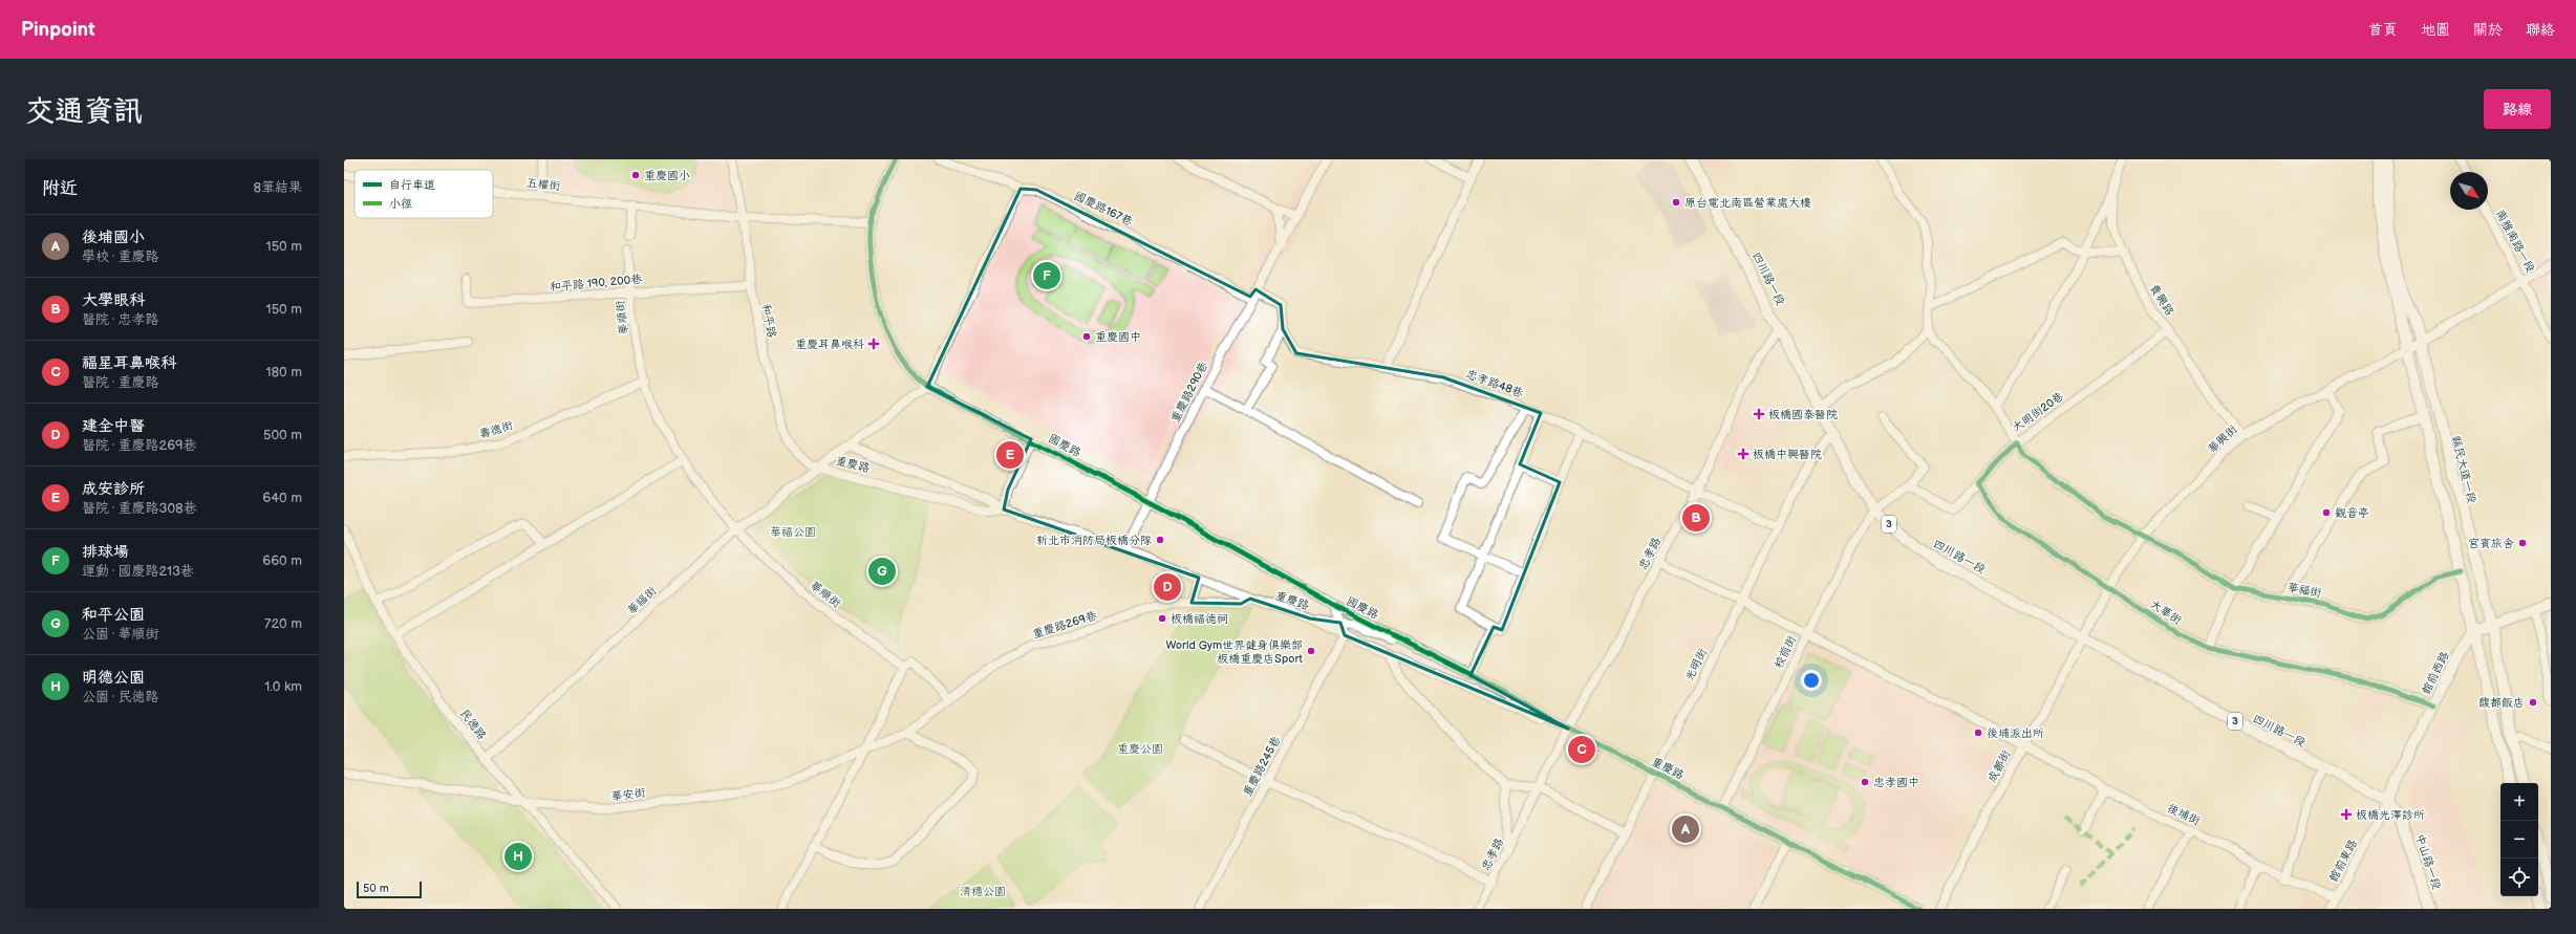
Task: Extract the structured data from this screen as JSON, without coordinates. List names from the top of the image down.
{
  "streets": {
    "main road": [
      "四川路一段",
      "縣民大道一段",
      "3",
      "館前西路",
      "中山路一段"
    ],
    "street": [
      "五權街",
      "國慶路167巷",
      "南雅南路一段",
      "和平路 190, 200巷",
      "貴興路",
      "華順街",
      "和平路",
      "忠孝路48巷",
      "重慶路290巷",
      "大明街20巷",
      "壽德街",
      "華興街",
      "國慶路",
      "重慶路",
      "忠孝路",
      "華福街",
      "大華街",
      "重慶路269巷",
      "校前街",
      "光明街",
      "民德路",
      "重慶路245巷",
      "成都街",
      "華安街",
      "後埔街",
      "館前東路"
    ]
  },
  "crossings": [
    ["五權街", "和平路"],
    ["五權街", "國慶路"],
    ["國慶路167巷", "忠孝路48巷"],
    ["國慶路167巷", "重慶路290巷"],
    ["南雅南路一段", "華興街"],
    ["四川路一段", "忠孝路"],
    ["四川路一段", "校前街"],
    ["四川路一段", "光明街"],
    ["四川路一段", "館前西路"],
    ["四川路一段", "成都街"],
    ["四川路一段", "館前東路"],
    ["四川路一段", "中山路一段"],
    ["和平路 190, 200巷", "華順街"],
    ["和平路 190, 200巷", "和平路"],
    ["貴興路", "大明街20巷"],
    ["貴興路", "華興街"],
    ["華順街", "壽德街"],
    ["華順街", "華福街"],
    ["和平路", "重慶路"],
    ["和平路", "華福街"],
    ["忠孝路48巷", "忠孝路"],
    ["忠孝路48巷", "光明街"],
    ["重慶路290巷", "國慶路"],
    ["重慶路290巷", "重慶路"],
    ["大明街20巷", "華福街"],
    ["華興街", "縣民大道一段"],
    ["華興街", "華福街"],
    ["華興街", "大華街"],
    ["國慶路", "重慶路"],
    ["重慶路", "忠孝路"],
    ["重慶路", "華福街"],
    ["重慶路", "重慶路269巷"],
    ["重慶路", "校前街"],
    ["重慶路", "光明街"],
    ["重慶路", "重慶路245巷"],
    ["縣民大道一段", "華福街"],
    ["縣民大道一段", "館前西路"],
    ["忠孝路", "後埔街"],
    ["華福街", "民德路"],
    ["大華街", "館前西路"],
    ["重慶路269巷", "華安街"],
    ["校前街", "後埔街"],
    ["光明街", "後埔街"],
    ["館前西路", "館前東路"],
    ["館前西路", "中山路一段"],
    ["民德路", "華安街"],
    ["成都街", "後埔街"],
    ["後埔街", "館前東路"],
    ["館前東路", "中山路一段"]
  ],
  "parks": ["華福公園", "重慶公園", "清穗公園"],
  "places": {
    "other": [
      "重慶國小",
      "原台電北南區營業處大樓",
      "重慶國中",
      "觀音亭",
      "新北市消防局板橋分隊",
      "宮賓旅舍",
      "板橋福德祠",
      "World Gym世界健身俱樂部 板橋重慶店Sport",
      "馥都飯店",
      "後埔派出所",
      "忠孝國中"
    ],
    "health": [
      "重慶耳鼻喉科",
      "板橋國泰醫院",
      "板橋中興醫院",
      "板橋光澤診所"
    ]
  },
  "legend": ["自行車道", "小徑"],
  "scale_bar": "50 m",
  "north": "bottom right",
  "page": {
    "header": "Pinpoint",
    "nav": [
      "首頁",
      "地圖",
      "關於",
      "聯絡"
    ],
    "buttons": "路線",
    "title": "交通資訊",
    "heading": ["附近", "8筆結果"],
    "list": [
      {
        "mark": "A",
        "name": "後埔國小",
        "note": "學校 · 重慶路",
        "value": "150 m"
      },
      {
        "mark": "B",
        "name": "大學眼科",
        "note": "醫院 · 忠孝路",
        "value": "150 m"
      },
      {
        "mark": "C",
        "name": "福星耳鼻喉科",
        "note": "醫院 · 重慶路",
        "value": "180 m"
      },
      {
        "mark": "D",
        "name": "建全中醫",
        "note": "醫院 · 重慶路269巷",
        "value": "500 m"
      },
      {
        "mark": "E",
        "name": "成安診所",
        "note": "醫院 · 重慶路308巷",
        "value": "640 m"
      },
      {
        "mark": "F",
        "name": "排球場",
        "note": "運動 · 國慶路213巷",
        "value": "660 m"
      },
      {
        "mark": "G",
        "name": "和平公園",
        "note": "公園 · 華順街",
        "value": "720 m"
      },
      {
        "mark": "H",
        "name": "明德公園",
        "note": "公園 · 民德路",
        "value": "1.0 km"
      }
    ],
    "pins": [
      "F",
      "E",
      "B",
      "G",
      "D",
      "C",
      "A",
      "H"
    ],
    "map_buttons": ["+", "−"],
    "scale": "50 m"
  }
}
